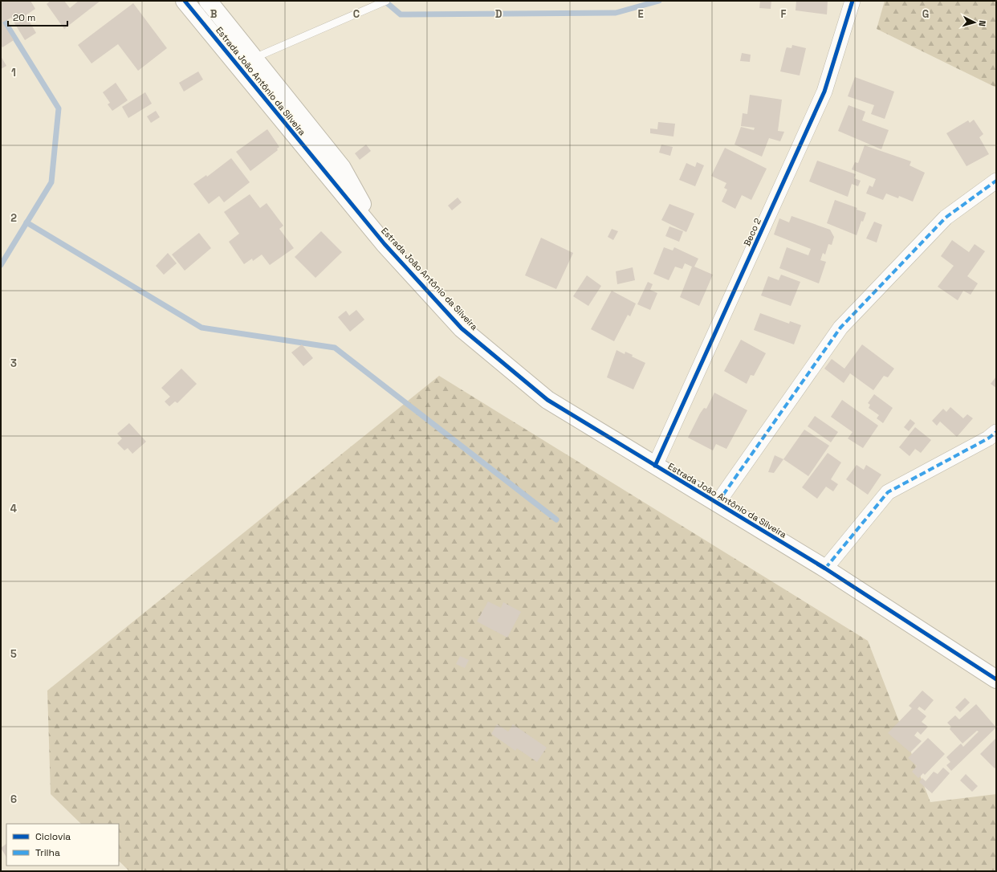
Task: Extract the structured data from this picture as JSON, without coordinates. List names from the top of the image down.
{
  "streets": {
    "main road": ["Estrada João Antônio da Silveira"],
    "street": ["Beco 2"]
  },
  "crossings": [
    ["Estrada João Antônio da Silveira", "Beco 2"]
  ],
  "legend": ["Ciclovia", "Trilha"],
  "scale_bar": "20 m",
  "north": "right",
  "grid": {
    "columns": [
      "B",
      "C",
      "D",
      "E",
      "F",
      "G"
    ],
    "rows": [
      "1",
      "2",
      "3",
      "4",
      "5",
      "6"
    ]
  }
}
